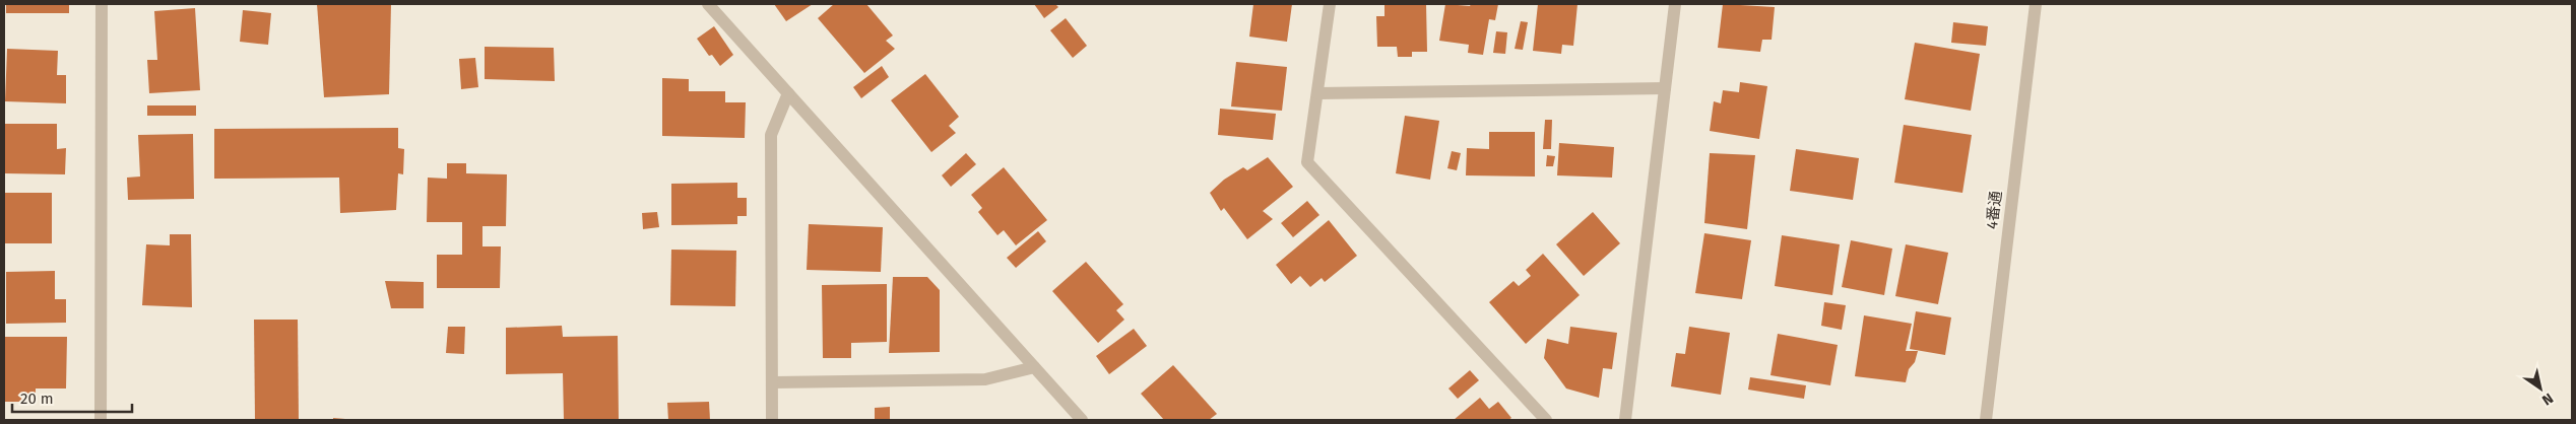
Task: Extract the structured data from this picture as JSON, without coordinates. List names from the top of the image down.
{
  "streets": {
    "street": ["4番通"]
  },
  "scale_bar": "20 m",
  "north": "bottom right"
}
